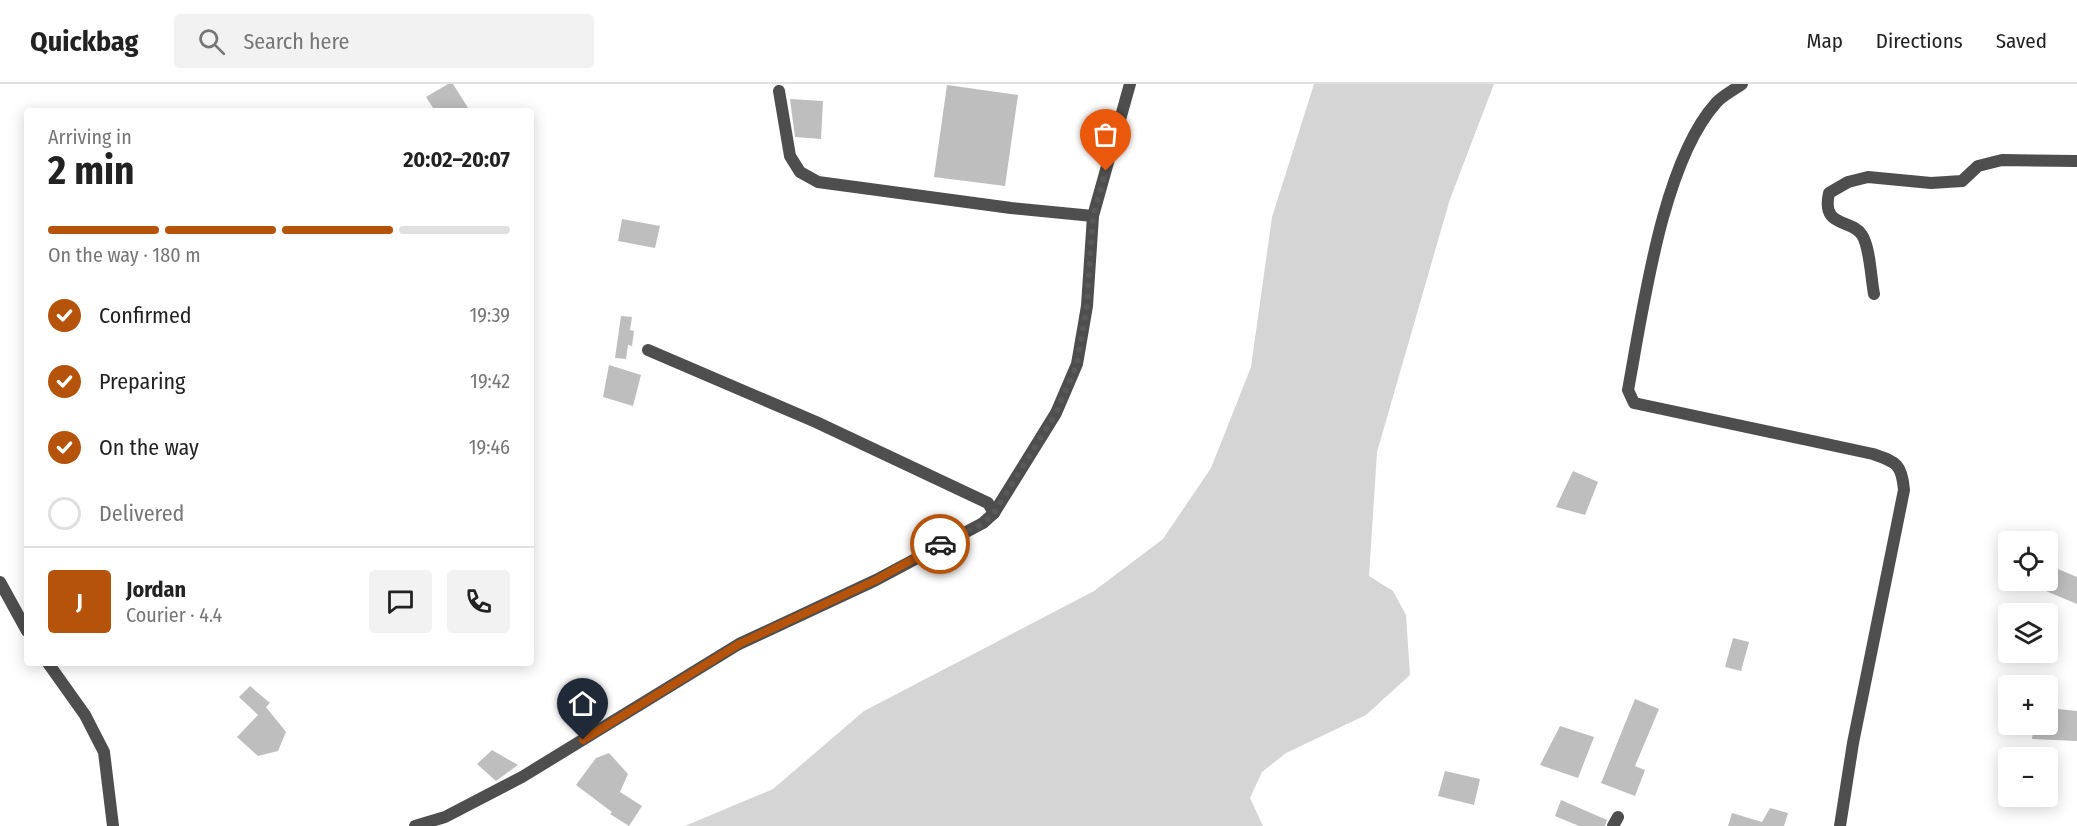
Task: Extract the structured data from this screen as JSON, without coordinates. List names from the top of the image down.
{
  "page": {
    "header": "Quickbag",
    "search": "Search here",
    "nav": ["Map", "Directions", "Saved"],
    "heading": ["2 min", "Arriving in", "20:02–20:07"],
    "panel": ["Jordan", "Courier · 4.4"],
    "bar": "On the way · 180 m",
    "list": [
      ["Confirmed", "19:39"],
      ["Preparing", "19:42"],
      ["On the way", "19:46"],
      "Delivered"
    ],
    "map_buttons": ["+", "−"],
    "round": "J"
  }
}
